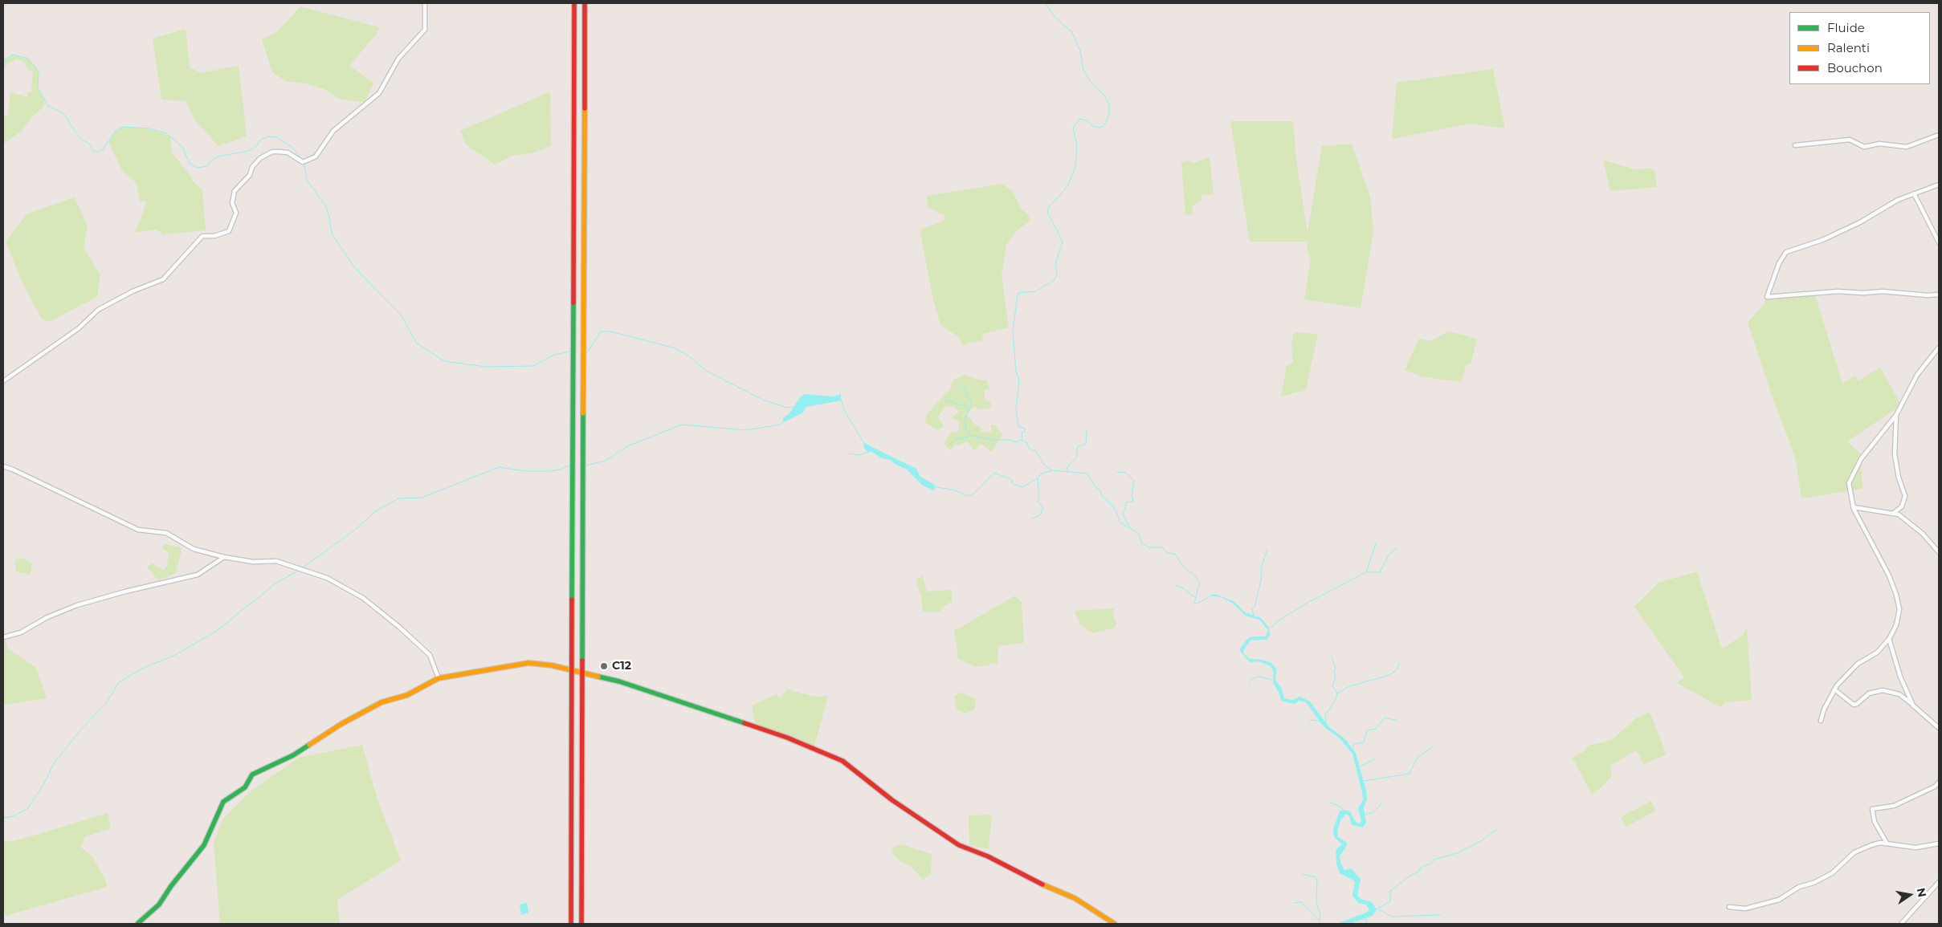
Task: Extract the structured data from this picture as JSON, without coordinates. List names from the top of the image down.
{
  "places": ["C12"],
  "legend": ["Fluide", "Ralenti", "Bouchon"],
  "north": "right"
}
